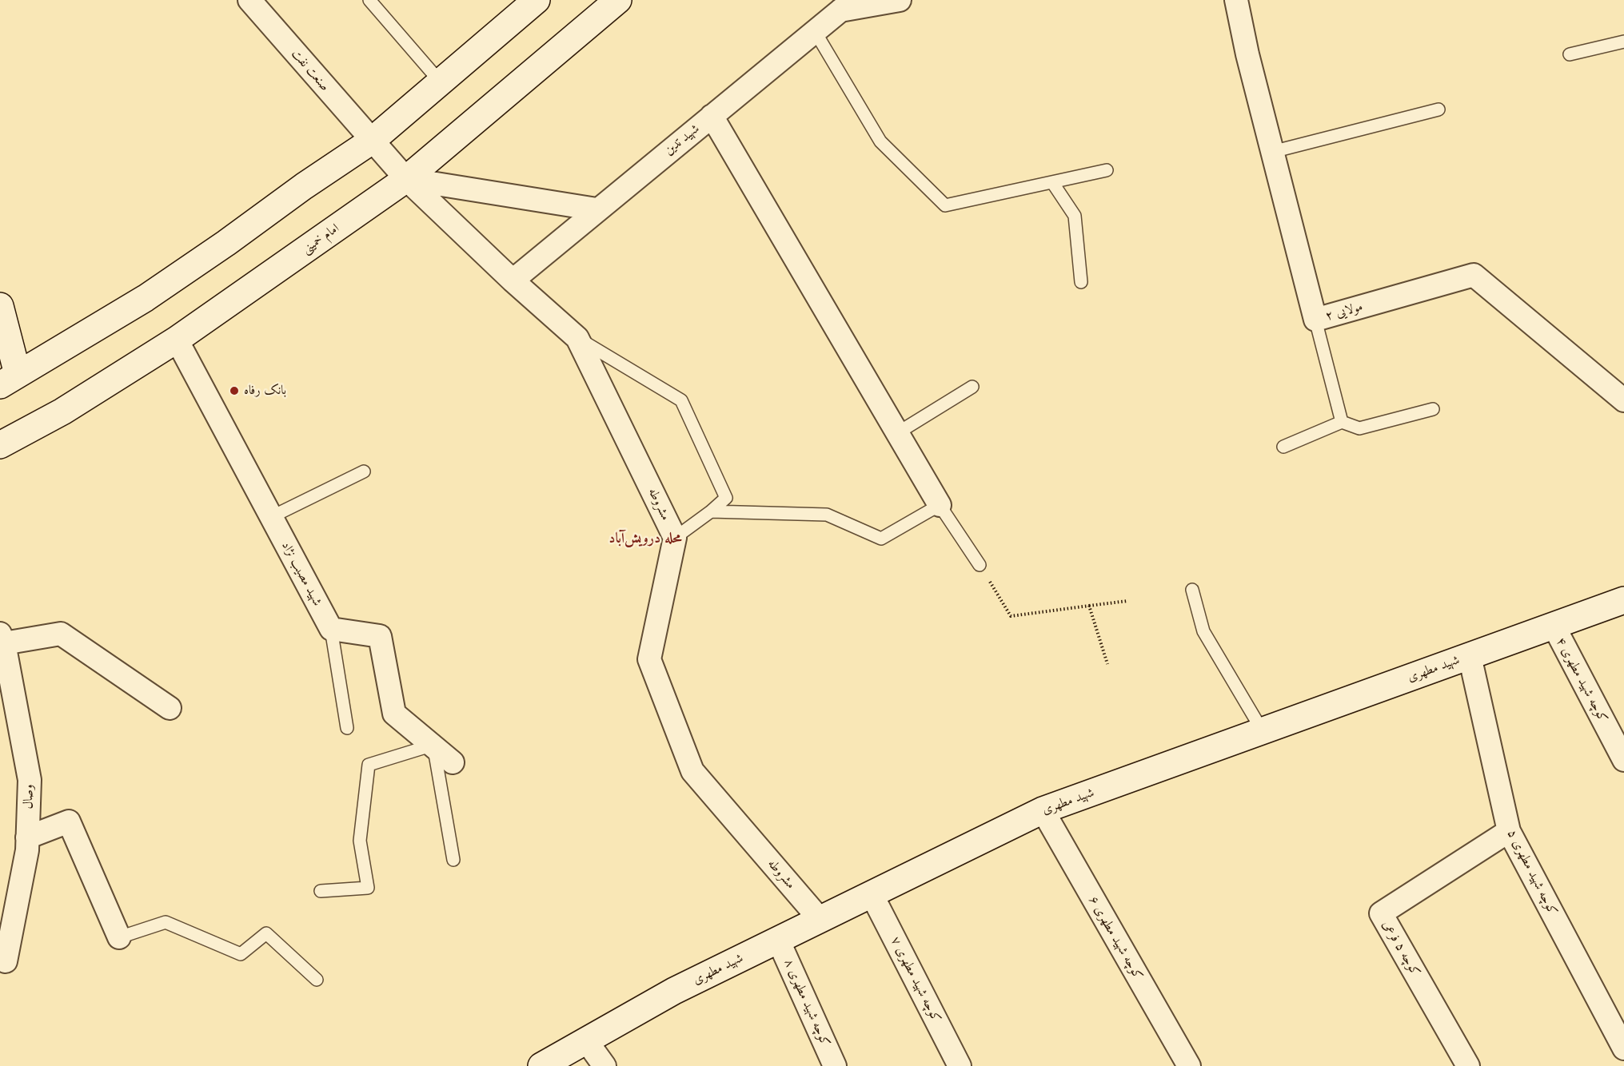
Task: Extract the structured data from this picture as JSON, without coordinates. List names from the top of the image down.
{
  "streets": {
    "main road": ["امام خمینی", "شهید مطهری"],
    "street": [
      "صنعت نفت",
      "شهید تدین",
      "مولایی ۲",
      "مشروطه",
      "شهید مصیب نژاد",
      "کوچه شهید مطهری ۴",
      "وصال",
      "کوچه شهید مطهری ۵",
      "کوچه شهید مطهری ۶",
      "کوچه ۵ فرعی",
      "کوچه شهید مطهری ۷",
      "کوچه شهید مطهری ۸"
    ]
  },
  "crossings": [
    ["صنعت نفت", "امام خمینی"],
    ["صنعت نفت", "مشروطه"],
    ["شهید تدین", "مشروطه"],
    ["امام خمینی", "مشروطه"],
    ["امام خمینی", "شهید مصیب نژاد"],
    ["مشروطه", "شهید مطهری"],
    ["شهید مطهری", "کوچه شهید مطهری ۴"],
    ["شهید مطهری", "کوچه شهید مطهری ۵"],
    ["شهید مطهری", "کوچه شهید مطهری ۶"],
    ["شهید مطهری", "کوچه شهید مطهری ۷"],
    ["شهید مطهری", "کوچه شهید مطهری ۸"],
    ["کوچه شهید مطهری ۵", "کوچه ۵ فرعی"]
  ],
  "districts": ["محله درویش‌آباد"],
  "places": ["بانک رفاه"]
}
